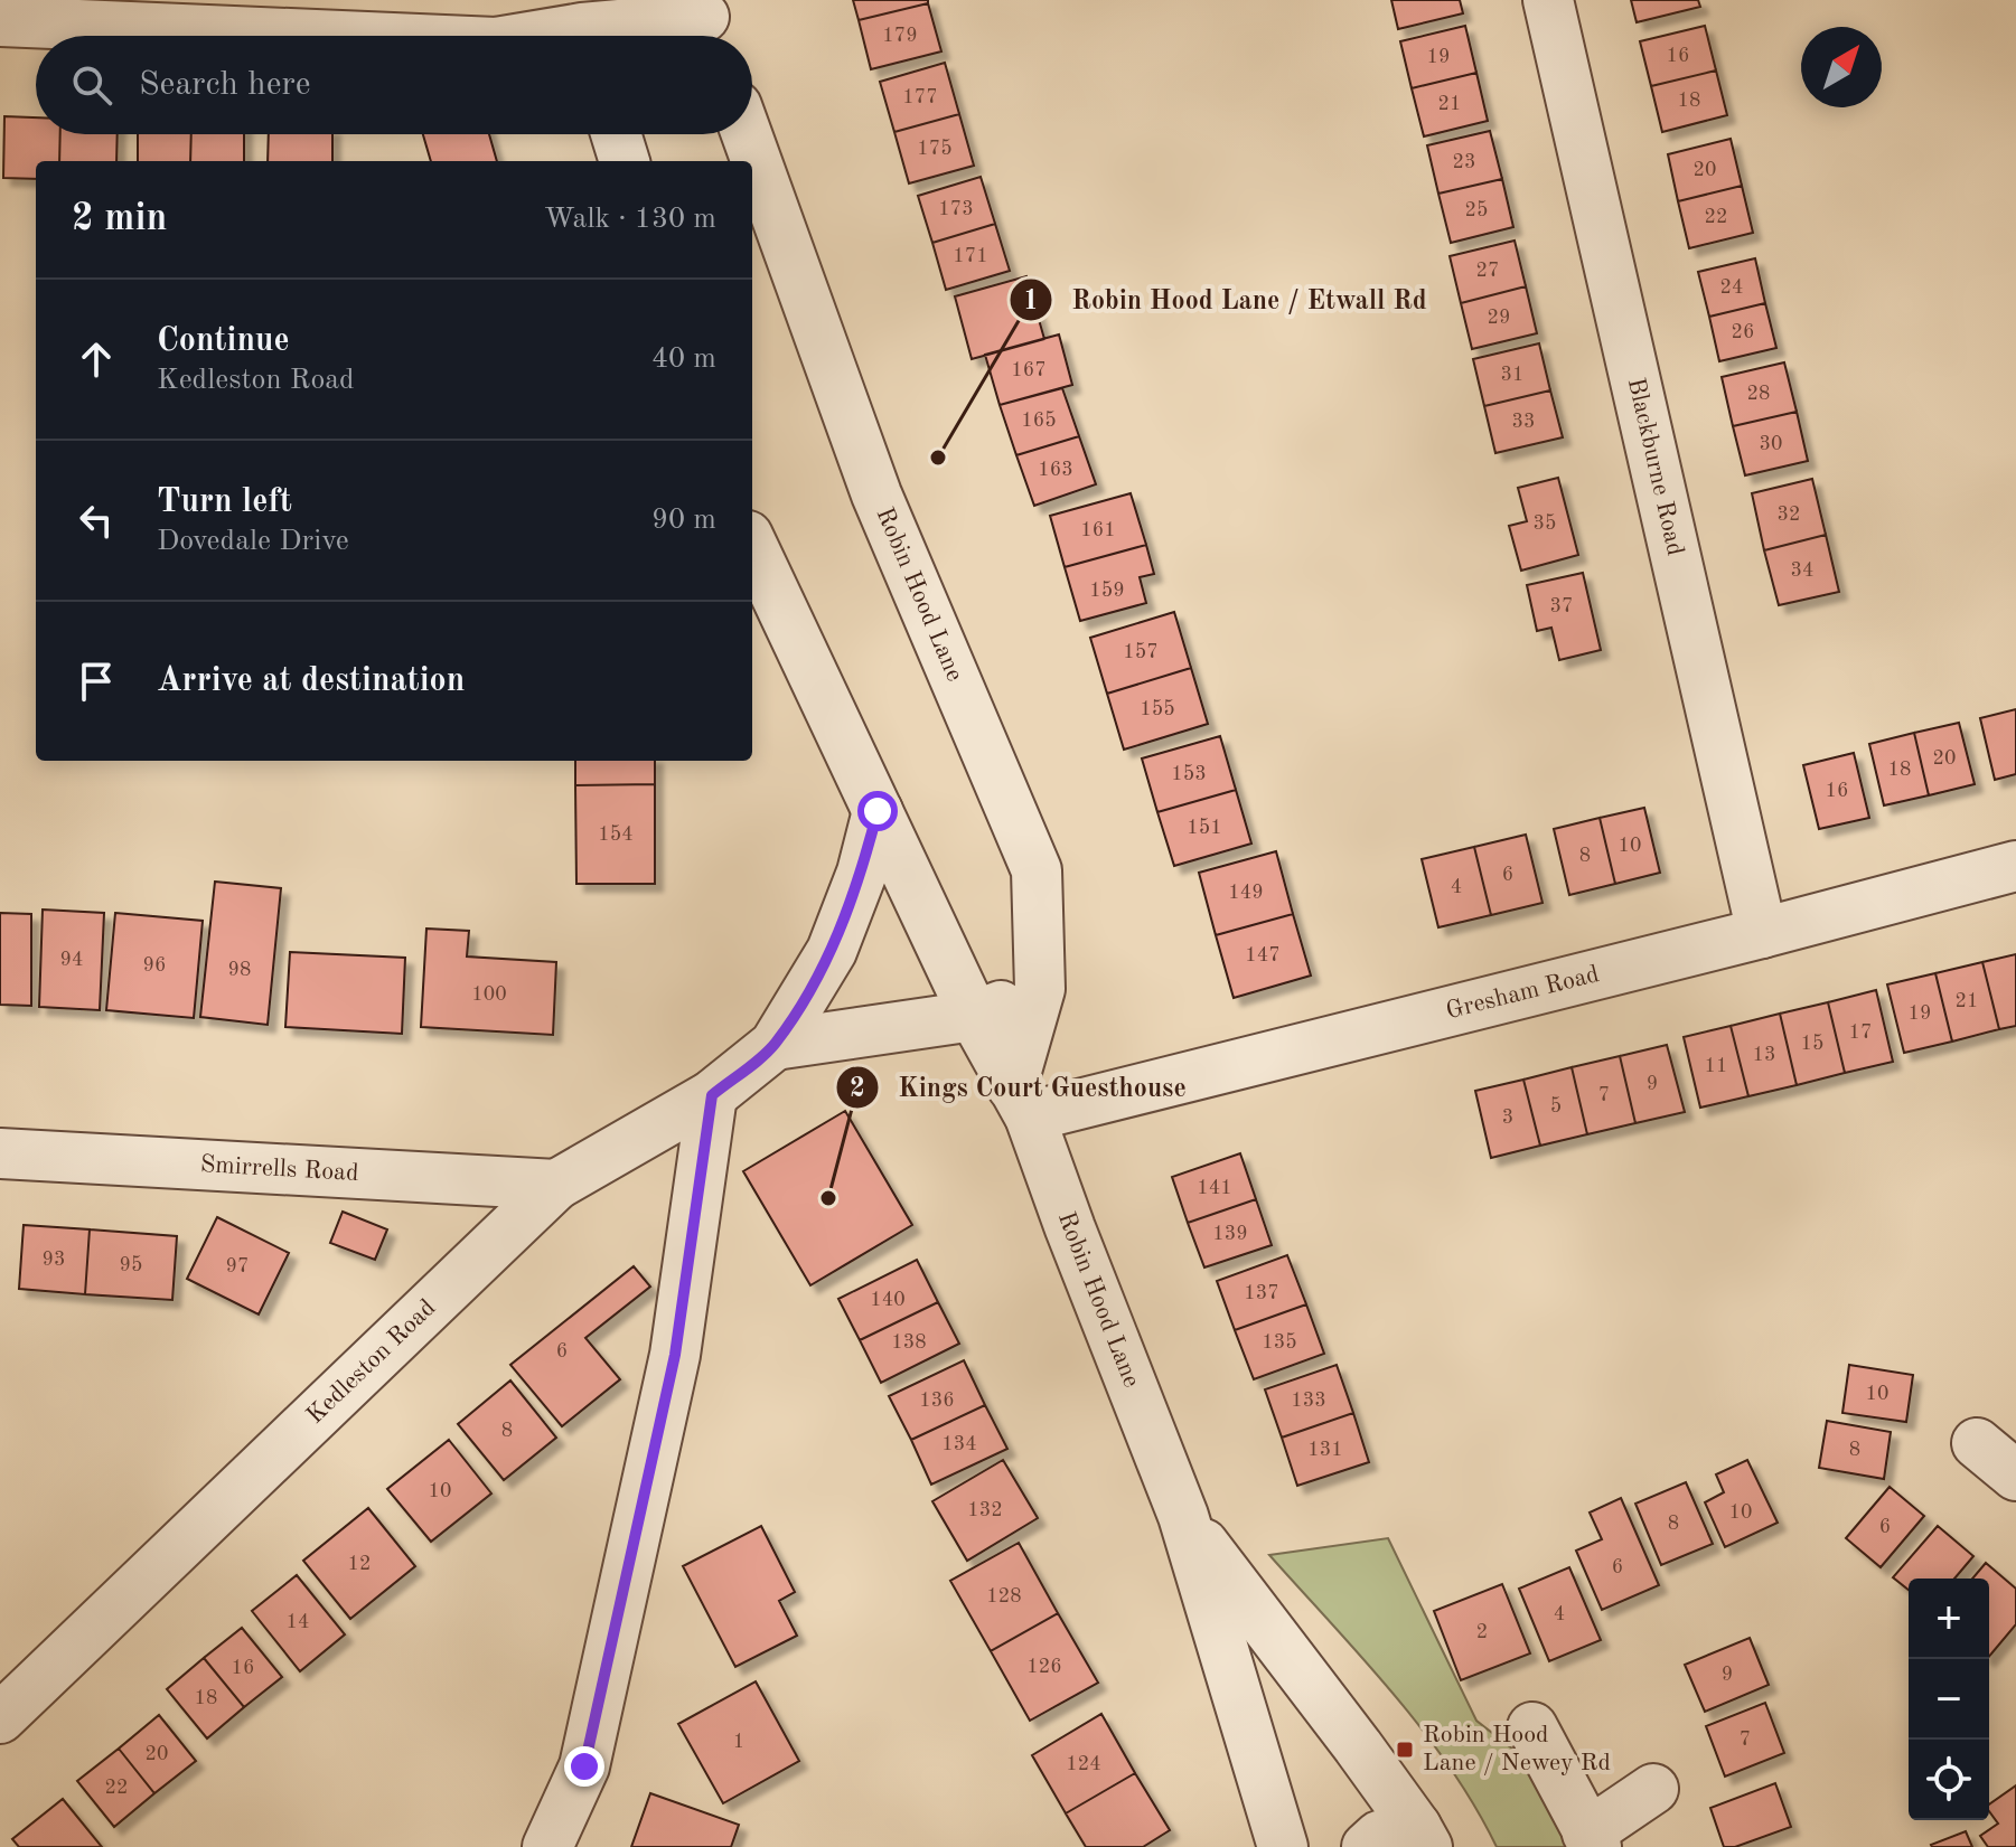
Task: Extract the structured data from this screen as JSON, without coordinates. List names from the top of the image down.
{
  "streets": {
    "street": [
      "Blackburne Road",
      "Robin Hood Lane",
      "Gresham Road",
      "Smirrells Road",
      "Kedleston Road"
    ]
  },
  "crossings": [
    ["Blackburne Road", "Gresham Road"],
    ["Robin Hood Lane", "Gresham Road"],
    ["Robin Hood Lane", "Kedleston Road"],
    ["Smirrells Road", "Kedleston Road"]
  ],
  "places": {
    "other": ["Robin Hood Lane / Etwall Rd", "Kings Court Guesthouse"],
    "transit": ["Robin Hood Lane / Newey Rd"]
  },
  "house_numbers": [
    "179",
    "16",
    "19",
    "177",
    "18",
    "21",
    "175",
    "23",
    "20",
    "173",
    "25",
    "22",
    "171",
    "27",
    "24",
    "29",
    "26",
    "167",
    "31",
    "28",
    "165",
    "33",
    "30",
    "163",
    "32",
    "35",
    "161",
    "34",
    "159",
    "37",
    "157",
    "155",
    "20",
    "18",
    "153",
    "16",
    "151",
    "154",
    "10",
    "8",
    "6",
    "4",
    "149",
    "147",
    "94",
    "96",
    "98",
    "100",
    "21",
    "19",
    "17",
    "15",
    "13",
    "11",
    "9",
    "7",
    "5",
    "3",
    "141",
    "139",
    "93",
    "95",
    "97",
    "137",
    "140",
    "138",
    "135",
    "6",
    "10",
    "136",
    "133",
    "8",
    "134",
    "131",
    "8",
    "10",
    "132",
    "10",
    "8",
    "6",
    "12",
    "6",
    "128",
    "4",
    "14",
    "2",
    "126",
    "16",
    "9",
    "18",
    "7",
    "1",
    "20",
    "124",
    "22"
  ],
  "north": "top right",
  "page": {
    "search": "Search here",
    "heading": ["2 min", "Walk · 130 m"],
    "list": [
      ["Continue", "Kedleston Road", "40 m"],
      ["Turn left", "Dovedale Drive", "90 m"],
      "Arrive at destination"
    ],
    "map_buttons": ["+", "−"]
  }
}
